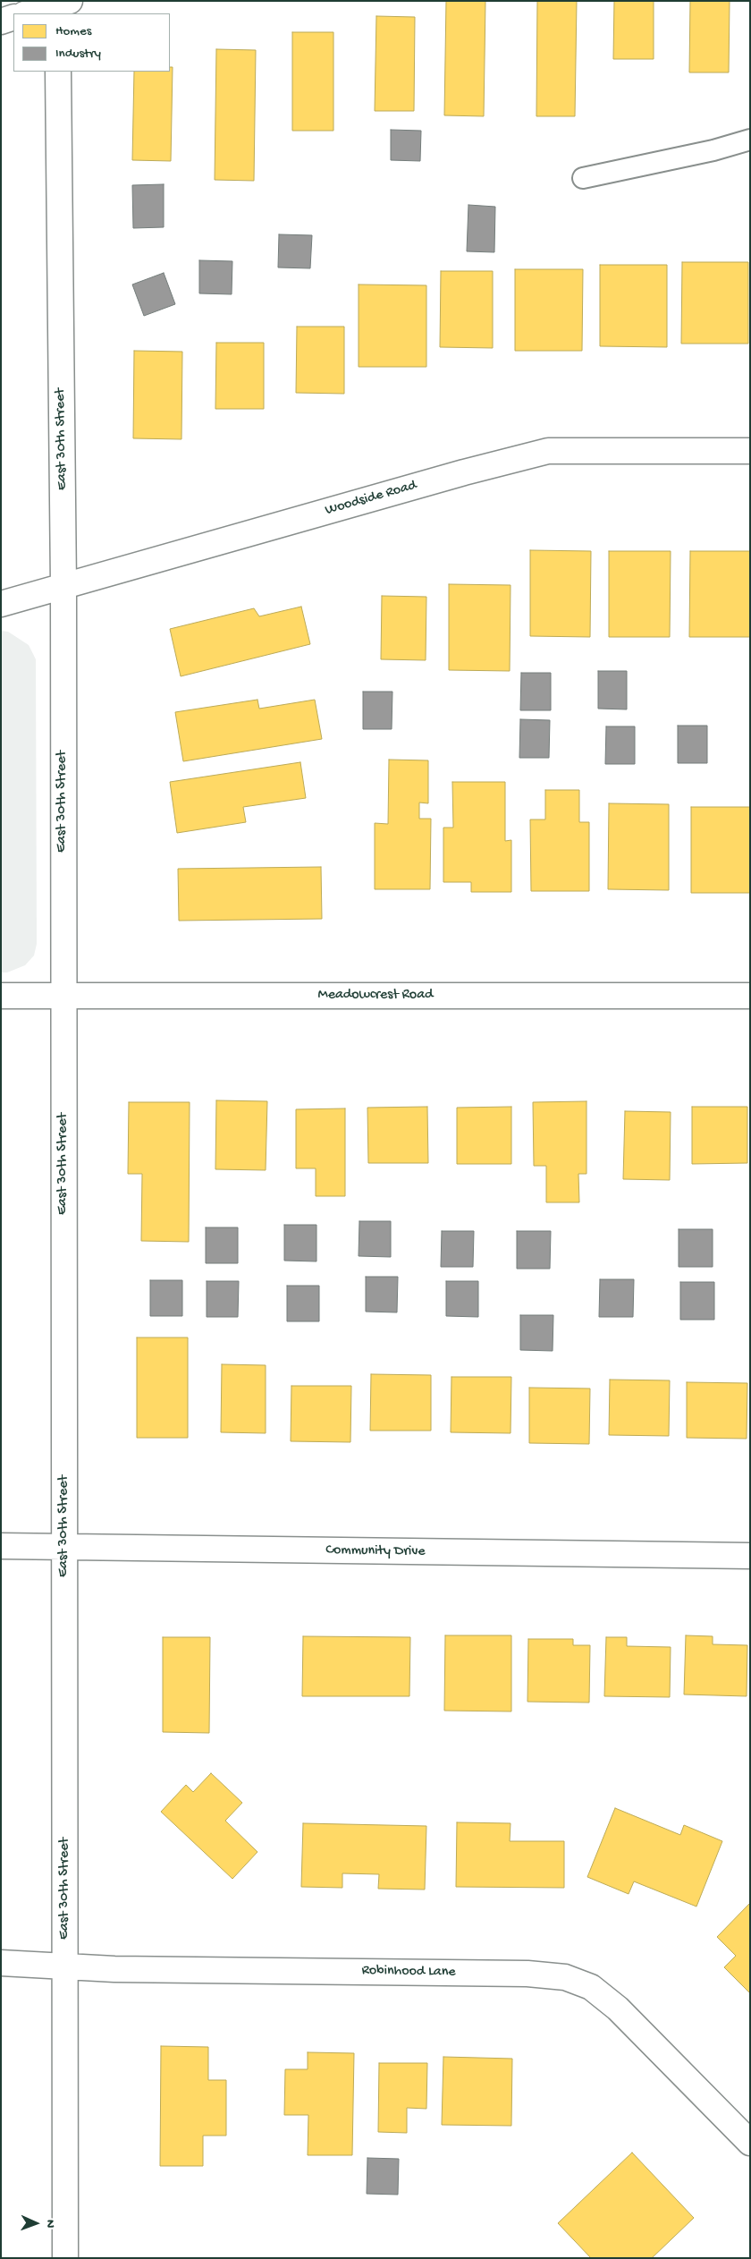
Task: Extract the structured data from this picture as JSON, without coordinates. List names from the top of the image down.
{
  "streets": {
    "street": [
      "East 30th Street",
      "Woodside Road",
      "Meadowcrest Road",
      "Community Drive",
      "Robinhood Lane"
    ]
  },
  "crossings": [
    ["East 30th Street", "Woodside Road"],
    ["East 30th Street", "Meadowcrest Road"],
    ["East 30th Street", "Community Drive"],
    ["East 30th Street", "Robinhood Lane"]
  ],
  "legend": ["Homes", "Industry"],
  "north": "right"
}
